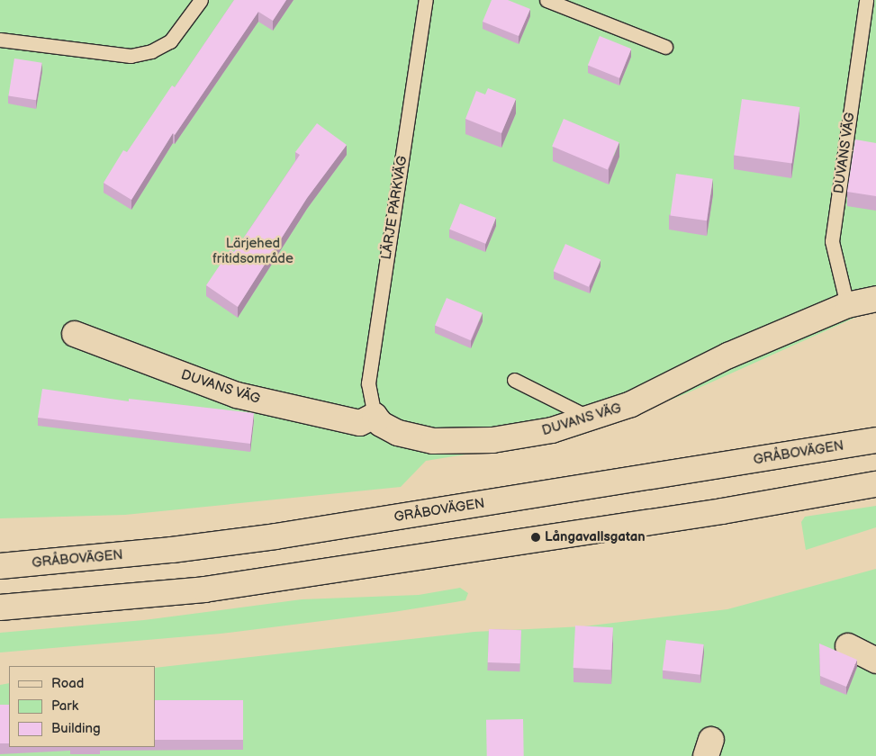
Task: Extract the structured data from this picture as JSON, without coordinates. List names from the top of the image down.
{
  "streets": {
    "main road": ["DUVANS VÄG", "GRÅBOVÄGEN"],
    "lane": ["LÄRJE PARKVÄG"]
  },
  "crossings": [
    ["DUVANS VÄG", "LÄRJE PARKVÄG"]
  ],
  "parks": ["Lärjehed fritidsområde"],
  "places": ["Långavallsgatan"],
  "legend": ["Road", "Park", "Building"]
}
